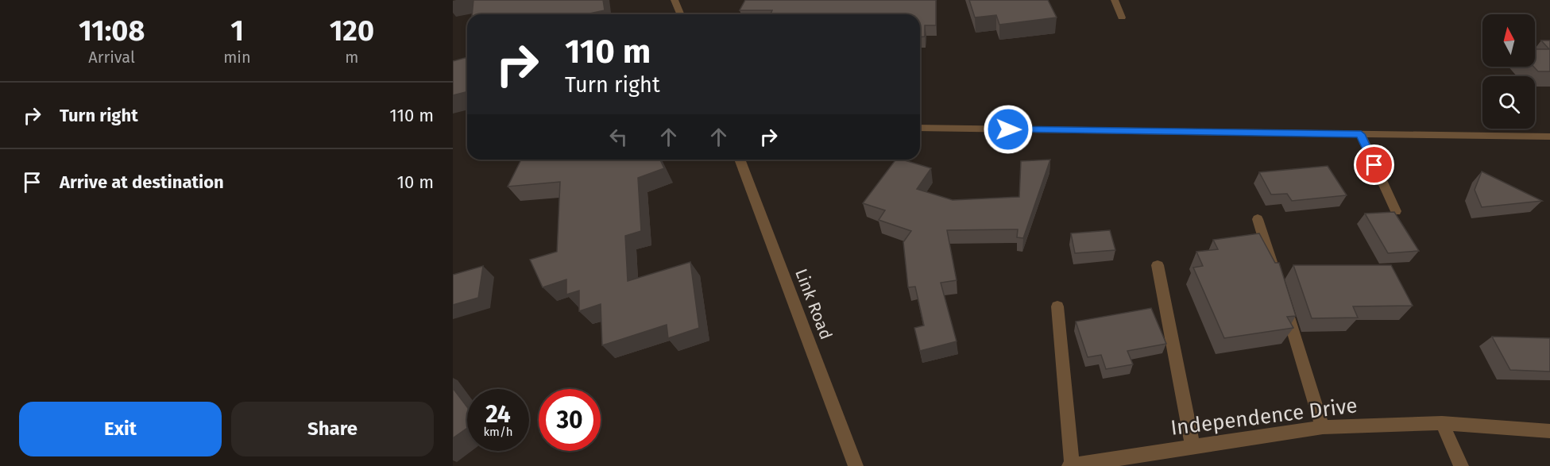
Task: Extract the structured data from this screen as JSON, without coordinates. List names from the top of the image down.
{
  "streets": {
    "street": ["Link Road", "Independence Drive"]
  },
  "north": "top",
  "page": {
    "eta": [
      "11:08",
      "Arrival",
      "1",
      "min",
      "120",
      "m"
    ],
    "turn": ["110 m", "Turn right"],
    "list": [
      {
        "name": "Turn right",
        "value": "110 m"
      },
      {
        "name": "Arrive at destination",
        "value": "10 m"
      }
    ],
    "speed": "24 km/h",
    "limit": "30",
    "buttons": ["Exit", "Share"]
  }
}
